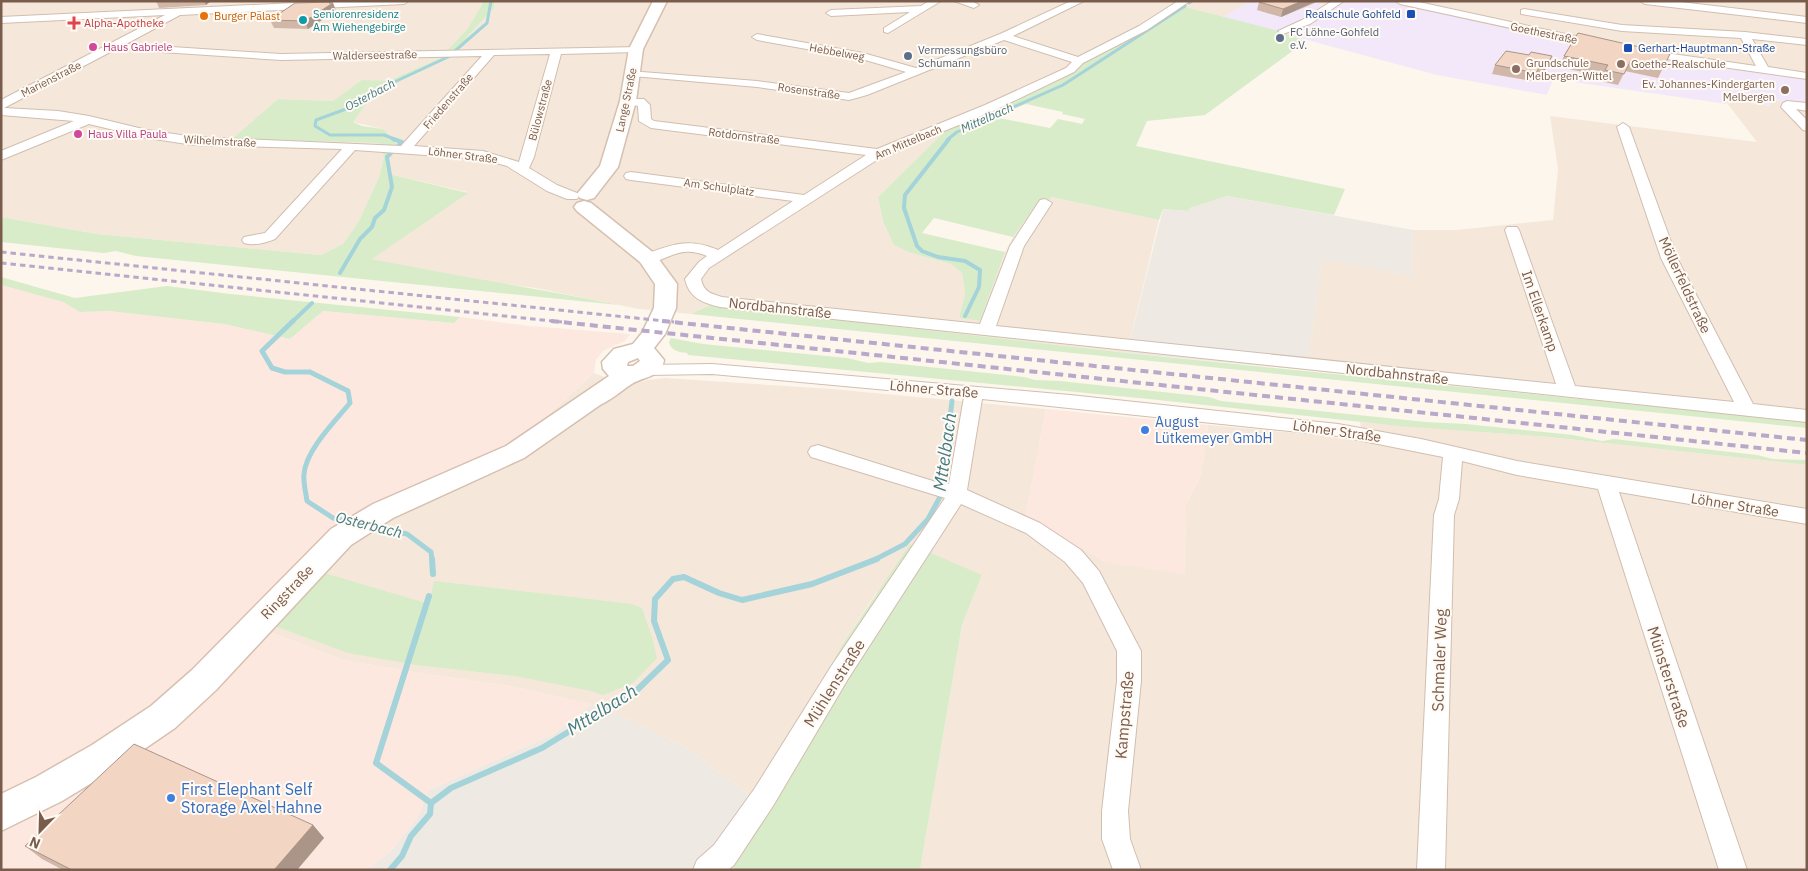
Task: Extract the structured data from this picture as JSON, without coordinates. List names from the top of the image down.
{
  "streets": {
    "street": [
      "Goethestraße",
      "Hebbelweg",
      "Walderseestraße",
      "Marienstraße",
      "Rosenstraße",
      "Lange Straße",
      "Friedenstraße",
      "Bülowstraße",
      "Rotdornstraße",
      "Wilhelmstraße",
      "Am Mittelbach",
      "Löhner Straße",
      "Am Schulplatz",
      "Möllerfeldstraße",
      "Nordbahnstraße",
      "Im Ellerkamp",
      "Ringstraße",
      "Schmaler Weg",
      "Münsterstraße",
      "Mühlenstraße",
      "Kampstraße"
    ]
  },
  "crossings": [
    ["Hebbelweg", "Rosenstraße"],
    ["Walderseestraße", "Marienstraße"],
    ["Walderseestraße", "Lange Straße"],
    ["Walderseestraße", "Friedenstraße"],
    ["Walderseestraße", "Bülowstraße"],
    ["Rosenstraße", "Lange Straße"],
    ["Lange Straße", "Rotdornstraße"],
    ["Lange Straße", "Löhner Straße"],
    ["Friedenstraße", "Wilhelmstraße"],
    ["Friedenstraße", "Löhner Straße"],
    ["Bülowstraße", "Löhner Straße"],
    ["Rotdornstraße", "Am Mittelbach"],
    ["Wilhelmstraße", "Löhner Straße"],
    ["Am Mittelbach", "Am Schulplatz"],
    ["Am Mittelbach", "Nordbahnstraße"],
    ["Löhner Straße", "Ringstraße"],
    ["Löhner Straße", "Schmaler Weg"],
    ["Löhner Straße", "Münsterstraße"],
    ["Löhner Straße", "Mühlenstraße"],
    ["Möllerfeldstraße", "Nordbahnstraße"],
    ["Nordbahnstraße", "Im Ellerkamp"],
    ["Mühlenstraße", "Kampstraße"]
  ],
  "water": ["Osterbach", "Mittelbach", "Mttelbach"],
  "places": {
    "transit": ["Realschule Gohfeld", "Gerhart-Hauptmann-Straße"],
    "other": [
      "Burger Palast",
      "Seniorenresidenz Am Wiehengebirge",
      "FC Löhne-Gohfeld e.V.",
      "Haus Gabriele",
      "Vermessungsbüro Schumann",
      "Goethe-Realschule",
      "Grundschule Melbergen-Wittel",
      "Ev. Johannes-Kindergarten Melbergen",
      "Haus Villa Paula",
      "August Lütkemeyer GmbH",
      "First Elephant Self Storage Axel Hahne"
    ],
    "health": ["Alpha-Apotheke"]
  },
  "north": "bottom left"
}
